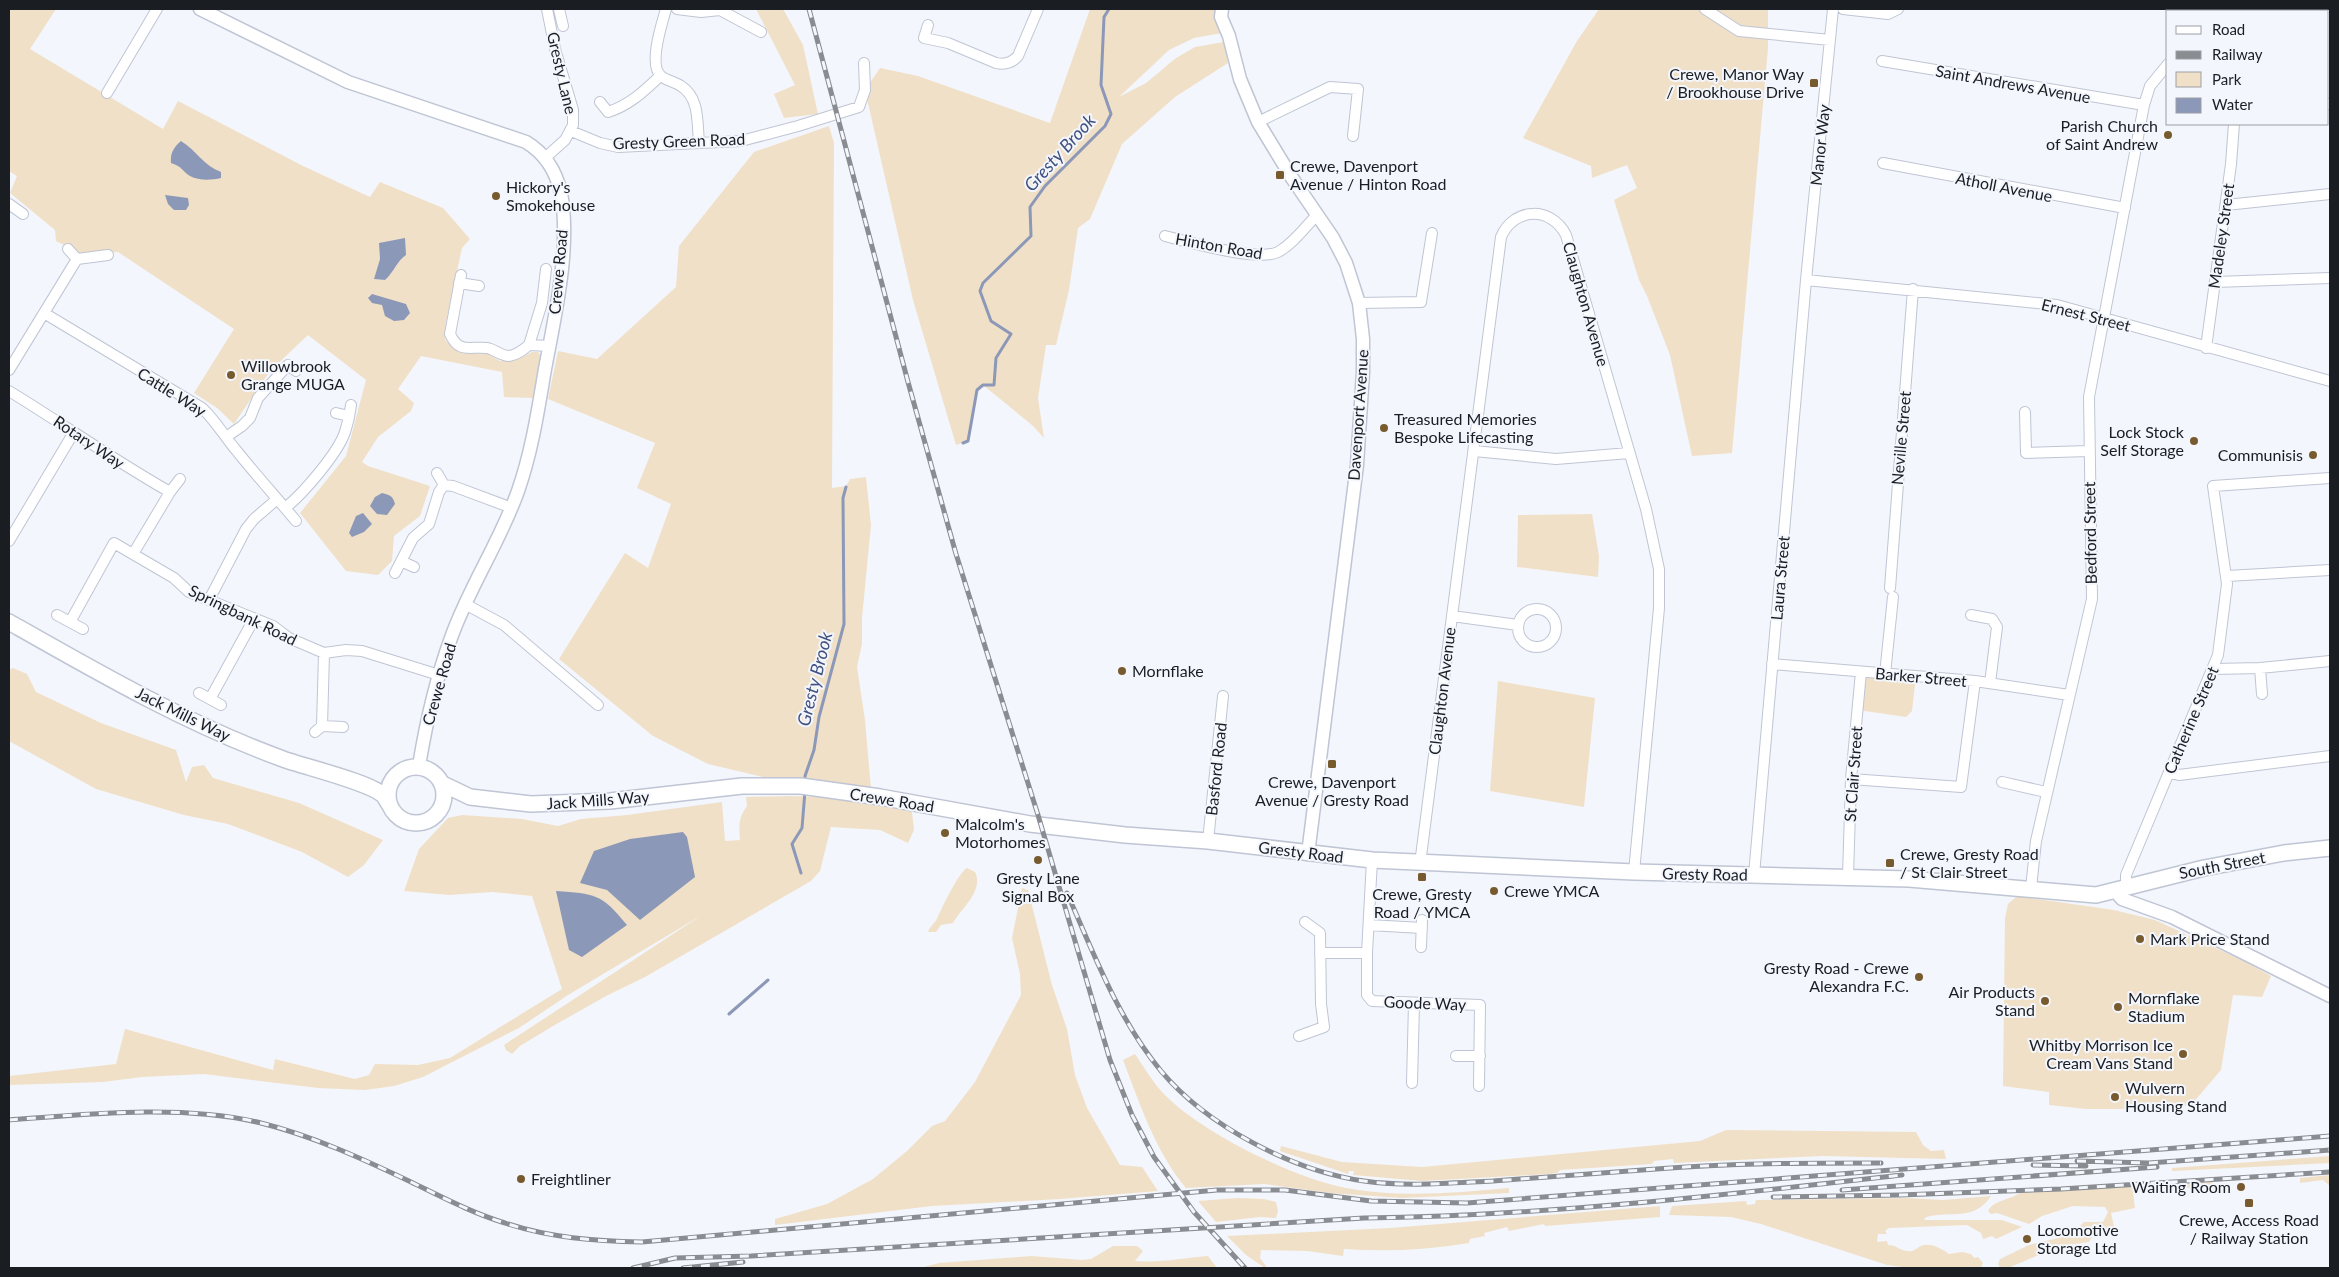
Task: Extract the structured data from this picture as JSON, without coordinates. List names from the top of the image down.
{
  "streets": {
    "main road": [
      "Crewe Road",
      "Jack Mills Way",
      "Gresty Road",
      "South Street"
    ],
    "street": [
      "Gresty Lane",
      "Saint Andrews Avenue",
      "Gresty Green Road",
      "Manor Way",
      "Atholl Avenue",
      "Madeley Street",
      "Hinton Road",
      "Claughton Avenue",
      "Ernest Street",
      "Cattle Way",
      "Davenport Avenue",
      "Neville Street",
      "Rotary Way",
      "Bedford Street",
      "Laura Street",
      "Springbank Road",
      "Barker Street",
      "Catherine Street",
      "Basford Road",
      "St Clair Street",
      "Goode Way"
    ]
  },
  "crossings": [
    ["Gresty Lane", "Gresty Green Road"],
    ["Gresty Lane", "Crewe Road"],
    ["Saint Andrews Avenue", "Bedford Street"],
    ["Manor Way", "Ernest Street"],
    ["Manor Way", "Laura Street"],
    ["Atholl Avenue", "Bedford Street"],
    ["Madeley Street", "Ernest Street"],
    ["Hinton Road", "Davenport Avenue"],
    ["Crewe Road", "Jack Mills Way"],
    ["Crewe Road", "Gresty Road"],
    ["Claughton Avenue", "Gresty Road"],
    ["Ernest Street", "Neville Street"],
    ["Ernest Street", "Bedford Street"],
    ["Ernest Street", "Laura Street"],
    ["Davenport Avenue", "Gresty Road"],
    ["Neville Street", "Barker Street"],
    ["Bedford Street", "Barker Street"],
    ["Bedford Street", "Gresty Road"],
    ["Laura Street", "Barker Street"],
    ["Laura Street", "Gresty Road"],
    ["Barker Street", "St Clair Street"],
    ["Catherine Street", "Gresty Road"],
    ["Catherine Street", "South Street"],
    ["Basford Road", "Gresty Road"],
    ["St Clair Street", "Gresty Road"],
    ["Gresty Road", "South Street"],
    ["Gresty Road", "Goode Way"]
  ],
  "water": ["Gresty Brook"],
  "places": {
    "transit": [
      "Crewe, Manor Way / Brookhouse Drive",
      "Crewe, Davenport Avenue / Hinton Road",
      "Crewe, Davenport Avenue / Gresty Road",
      "Crewe, Gresty Road / St Clair Street",
      "Crewe, Gresty Road / YMCA",
      "Crewe, Access Road / Railway Station"
    ],
    "other": [
      "Parish Church of Saint Andrew",
      "Hickory's Smokehouse",
      "Willowbrook Grange MUGA",
      "Treasured Memories Bespoke Lifecasting",
      "Lock Stock Self Storage",
      "Communisis",
      "Mornflake",
      "Malcolm's Motorhomes",
      "Gresty Lane Signal Box",
      "Crewe YMCA",
      "Mark Price Stand",
      "Gresty Road - Crewe Alexandra F.C.",
      "Air Products Stand",
      "Mornflake Stadium",
      "Whitby Morrison Ice Cream Vans Stand",
      "Wulvern Housing Stand",
      "Freightliner",
      "Waiting Room",
      "Locomotive Storage Ltd"
    ]
  },
  "legend": [
    "Road",
    "Railway",
    "Park",
    "Water"
  ]
}
